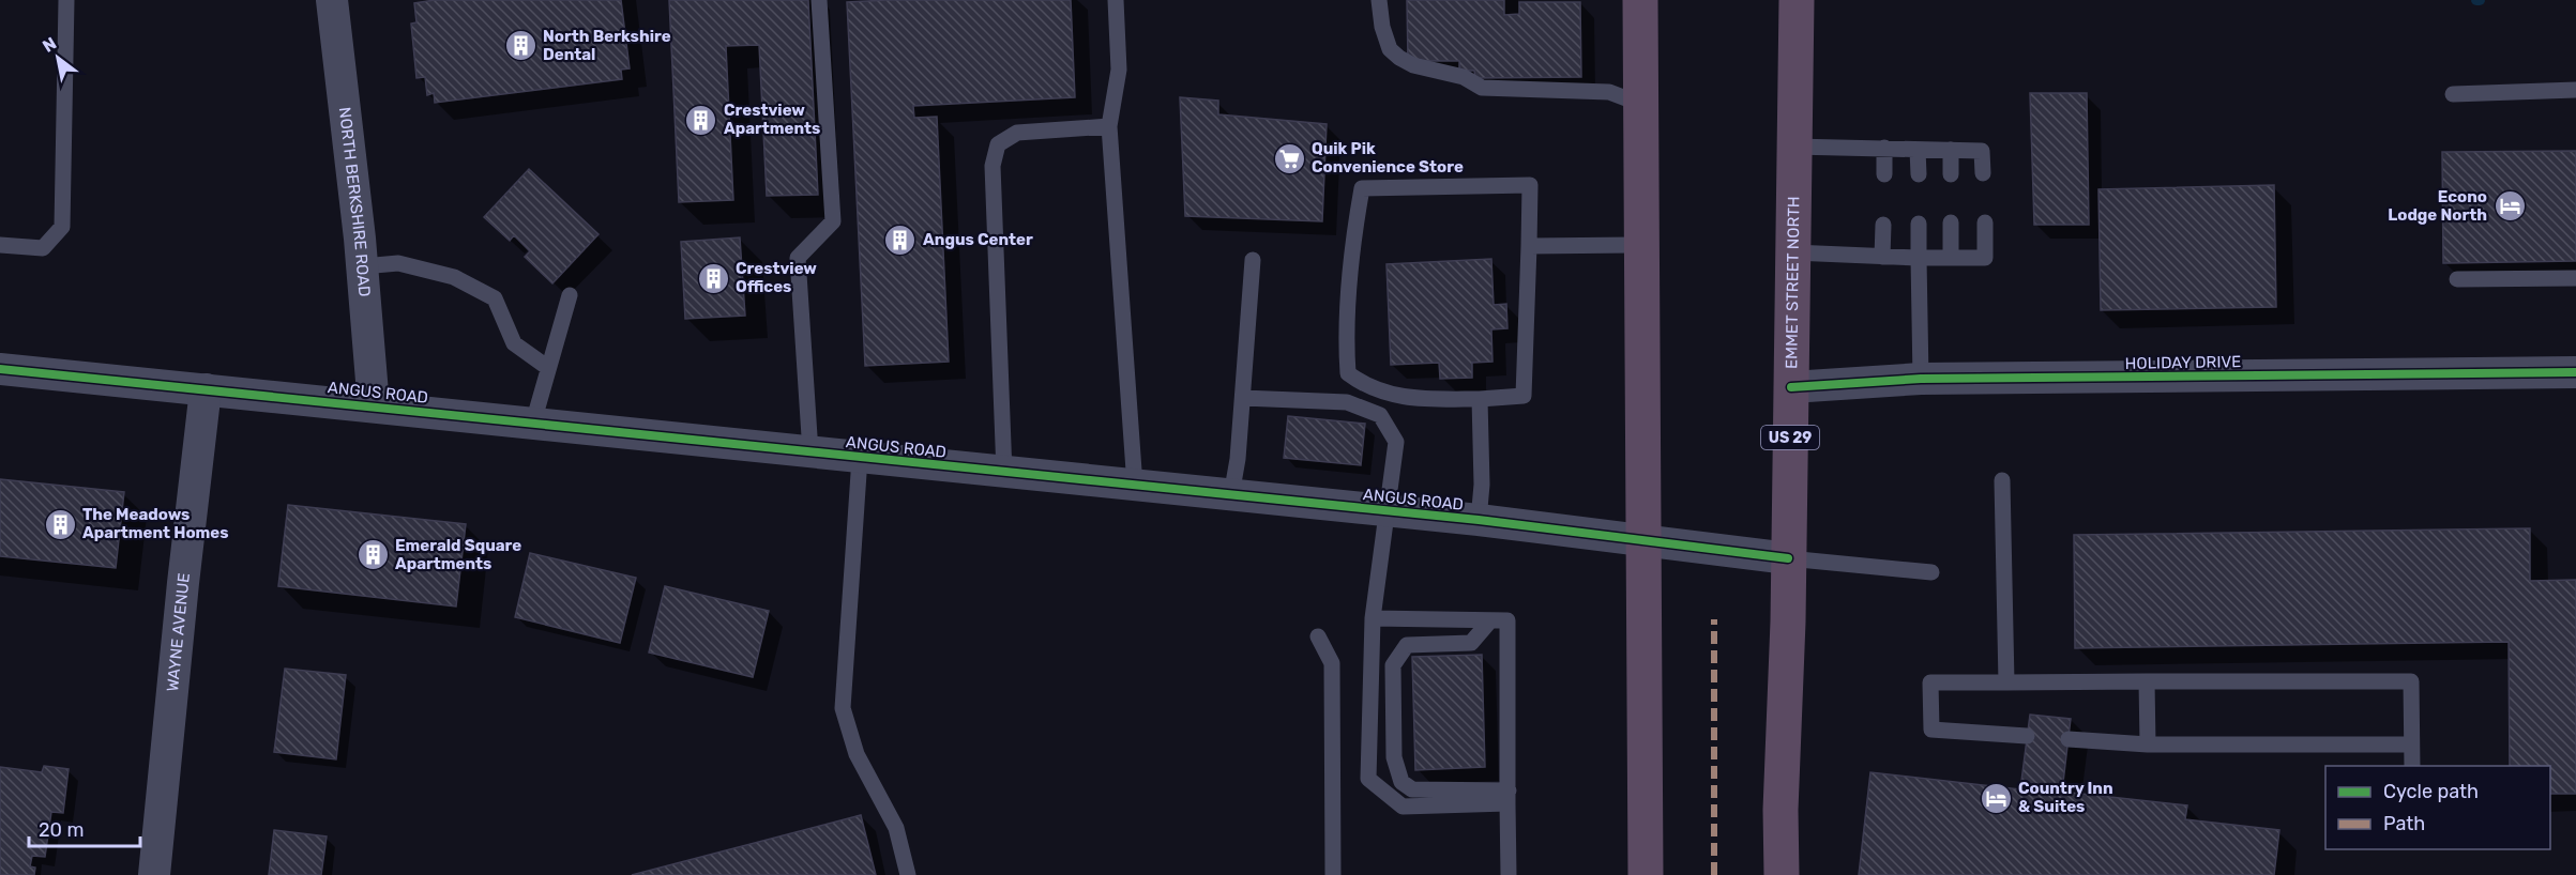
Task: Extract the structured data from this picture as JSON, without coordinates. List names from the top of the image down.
{
  "streets": {
    "highway": ["EMMET STREET NORTH", "US 29"],
    "street": [
      "NORTH BERKSHIRE ROAD",
      "HOLIDAY DRIVE",
      "ANGUS ROAD",
      "WAYNE AVENUE"
    ]
  },
  "crossings": [
    ["NORTH BERKSHIRE ROAD", "ANGUS ROAD"],
    ["EMMET STREET NORTH", "HOLIDAY DRIVE"],
    ["EMMET STREET NORTH", "ANGUS ROAD"],
    ["ANGUS ROAD", "WAYNE AVENUE"]
  ],
  "places": {
    "building": [
      "North Berkshire Dental",
      "Crestview Apartments",
      "Angus Center",
      "Crestview Offices",
      "The Meadows Apartment Homes",
      "Emerald Square Apartments"
    ],
    "supermarket": ["Quik Pik Convenience Store"],
    "hotel": ["Econo Lodge North", "Country Inn & Suites"]
  },
  "legend": ["Cycle path", "Path"],
  "scale_bar": "20 m",
  "north": "top left"
}
